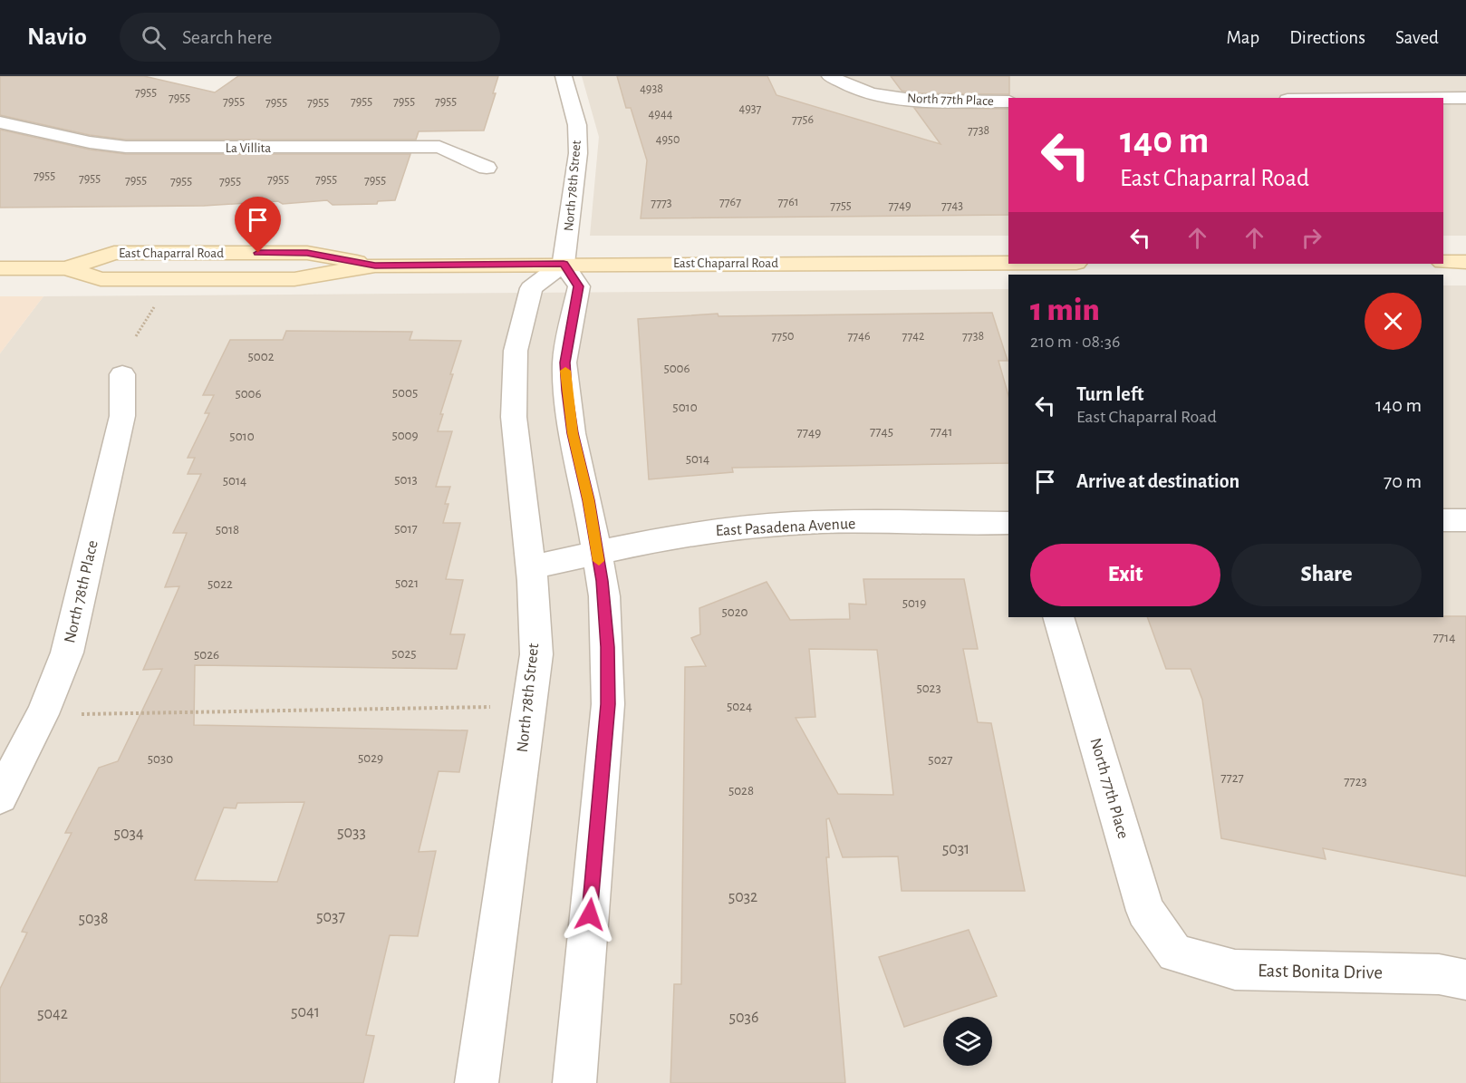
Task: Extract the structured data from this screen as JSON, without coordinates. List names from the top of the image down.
{
  "streets": {
    "main road": ["East Chaparral Road"],
    "street": [
      "North 77th Place",
      "La Villita",
      "North 78th Street",
      "East Pasadena Avenue",
      "North 78th Place",
      "East Bonita Drive"
    ]
  },
  "crossings": [
    ["North 77th Place", "East Bonita Drive"],
    ["North 78th Street", "East Chaparral Road"],
    ["North 78th Street", "East Pasadena Avenue"]
  ],
  "house_numbers": [
    "4938",
    "7955",
    "7955",
    "7955",
    "7955",
    "7955",
    "7955",
    "7955",
    "7955",
    "4937",
    "4944",
    "7756",
    "7738",
    "4950",
    "7955",
    "7955",
    "7955",
    "7955",
    "7955",
    "7955",
    "7955",
    "7955",
    "7767",
    "7761",
    "7773",
    "7755",
    "7749",
    "7743",
    "7750",
    "7746",
    "7742",
    "7738",
    "5002",
    "5006",
    "5005",
    "5006",
    "5010",
    "7745",
    "7741",
    "7749",
    "5009",
    "5010",
    "5014",
    "5013",
    "5014",
    "5017",
    "5018",
    "5021",
    "5022",
    "5019",
    "5020",
    "7714",
    "5025",
    "5026",
    "5023",
    "5024",
    "5029",
    "5030",
    "5027",
    "7727",
    "7723",
    "5028",
    "5033",
    "5034",
    "5031",
    "5032",
    "5037",
    "5038",
    "5041",
    "5042",
    "5036"
  ],
  "page": {
    "header": "Navio",
    "search": "Search here",
    "nav": ["Map", "Directions", "Saved"],
    "turn": ["140 m", "East Chaparral Road"],
    "heading": ["1 min", "210 m · 08:36"],
    "list": [
      {
        "name": "Turn left",
        "note": "East Chaparral Road",
        "value": "140 m"
      },
      {
        "name": "Arrive at destination",
        "value": "70 m"
      }
    ],
    "buttons": ["Exit", "Share"]
  }
}
